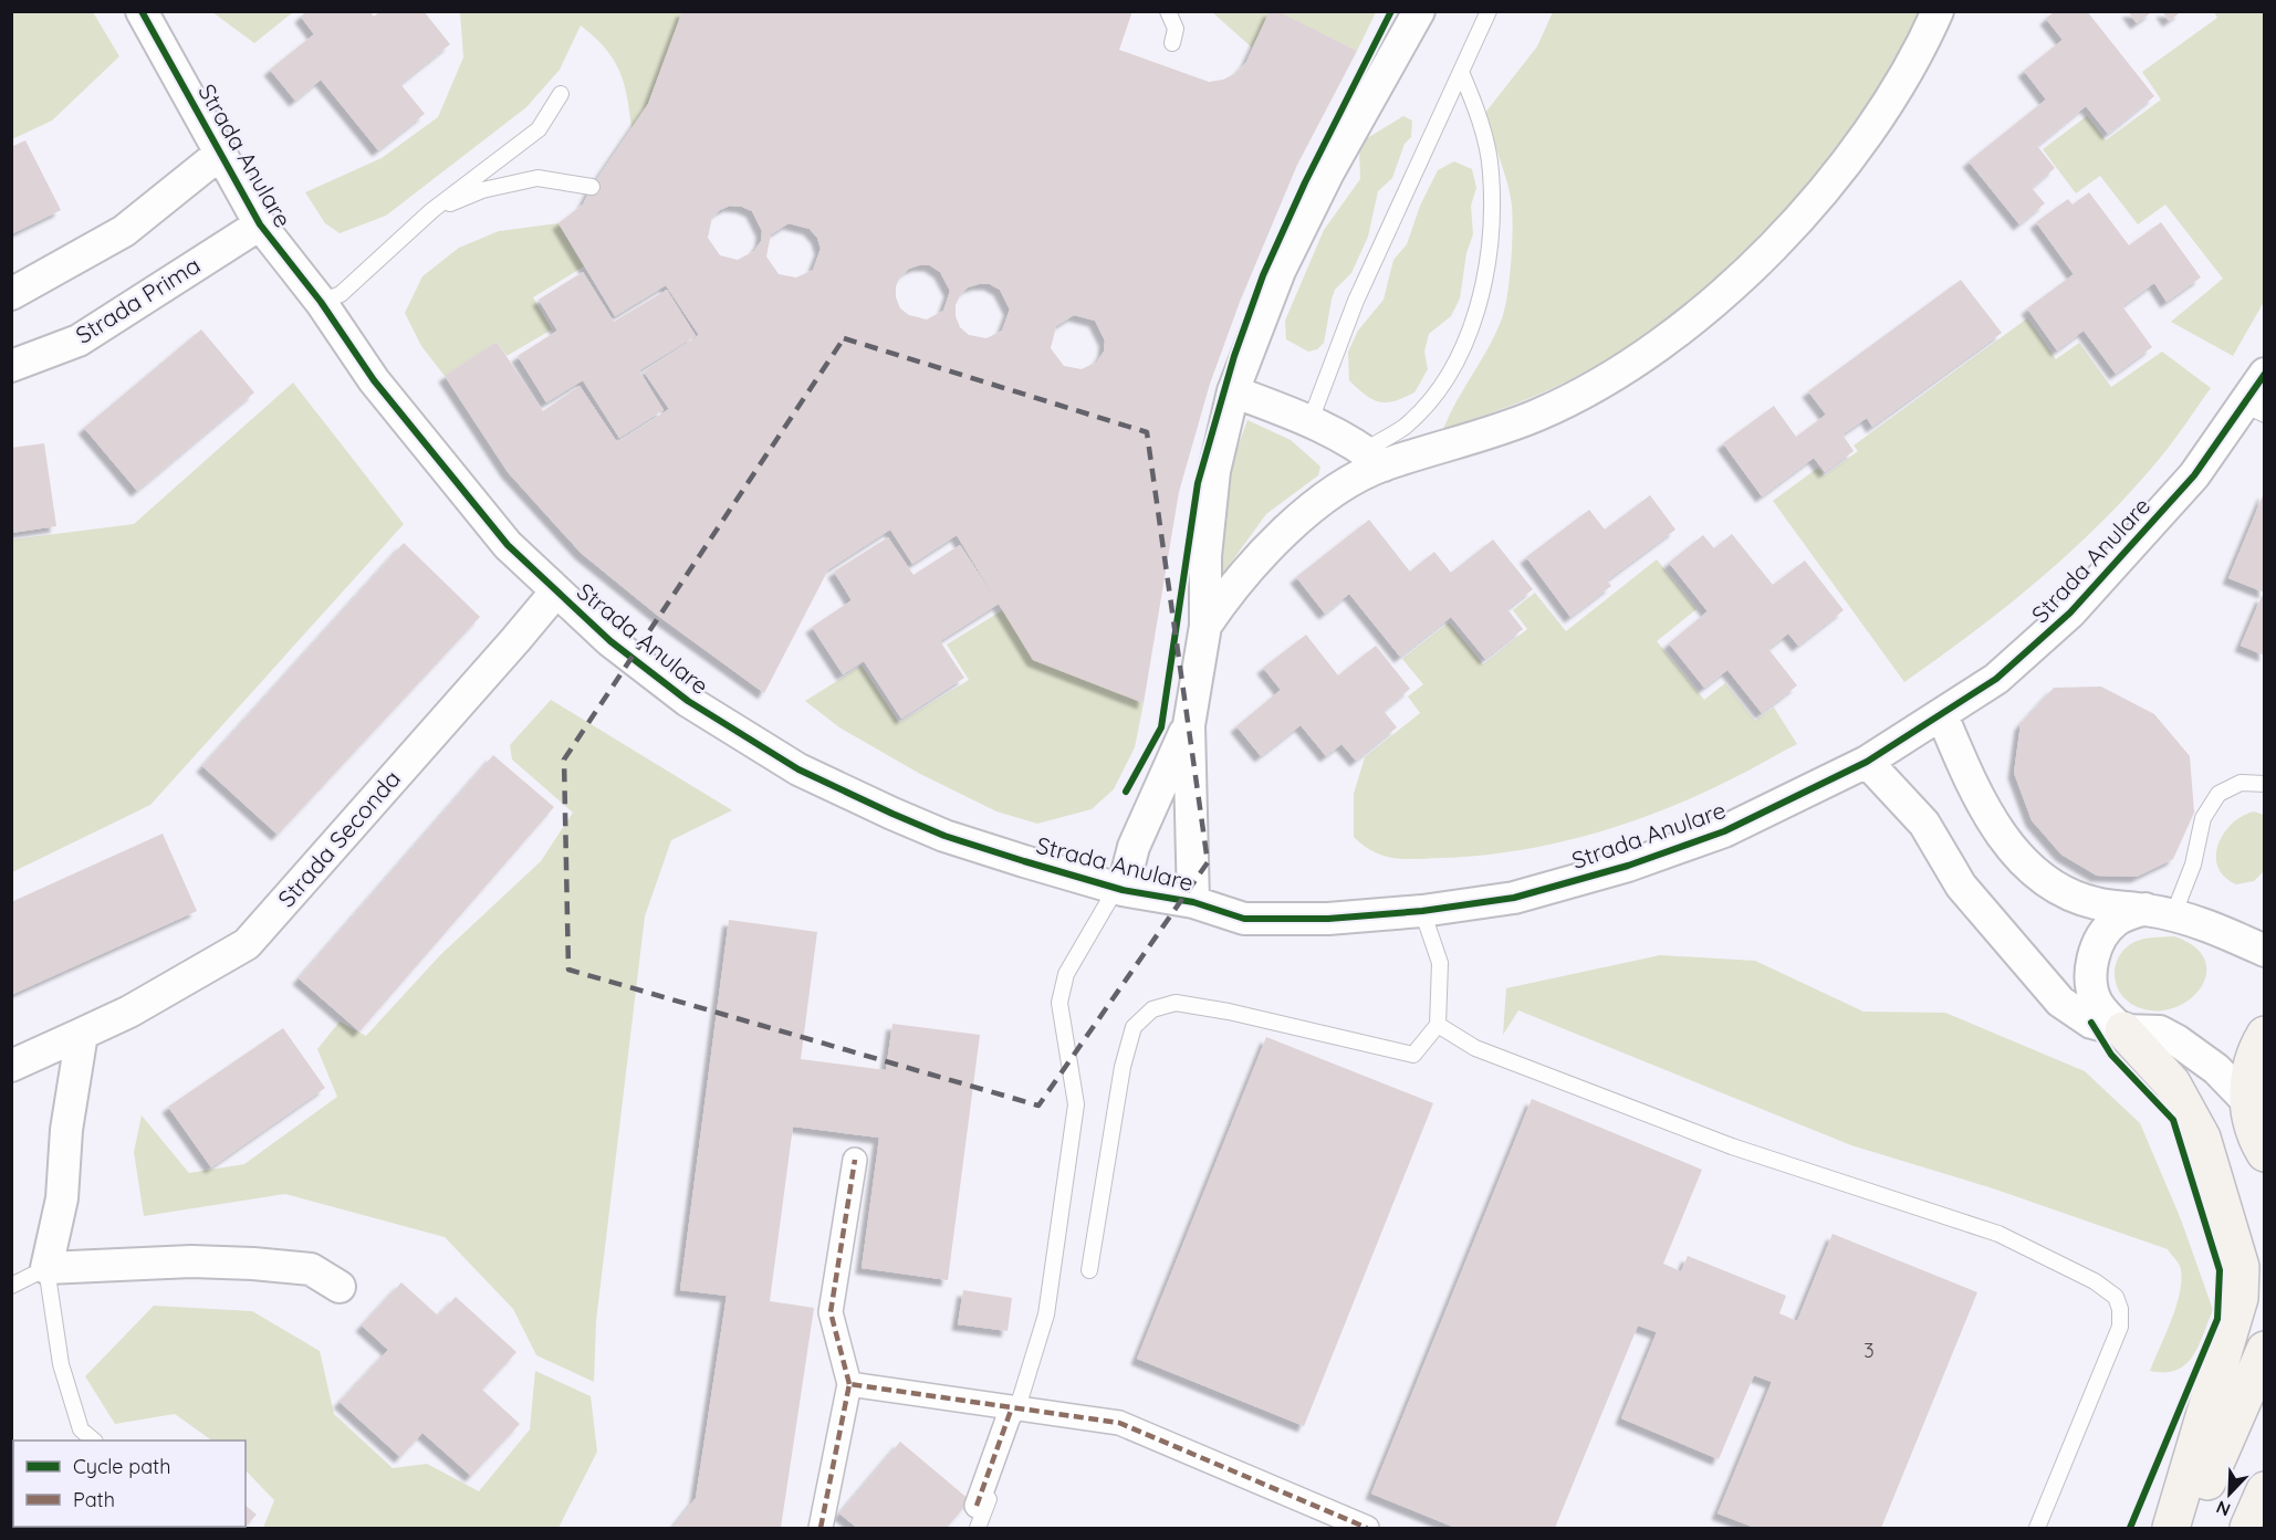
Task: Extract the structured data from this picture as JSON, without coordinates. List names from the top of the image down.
{
  "streets": {
    "street": ["Strada Anulare", "Strada Prima", "Strada Seconda"]
  },
  "crossings": [
    ["Strada Anulare", "Strada Prima"],
    ["Strada Anulare", "Strada Seconda"]
  ],
  "house_numbers": ["3"],
  "legend": ["Cycle path", "Path"],
  "north": "bottom left"
}
